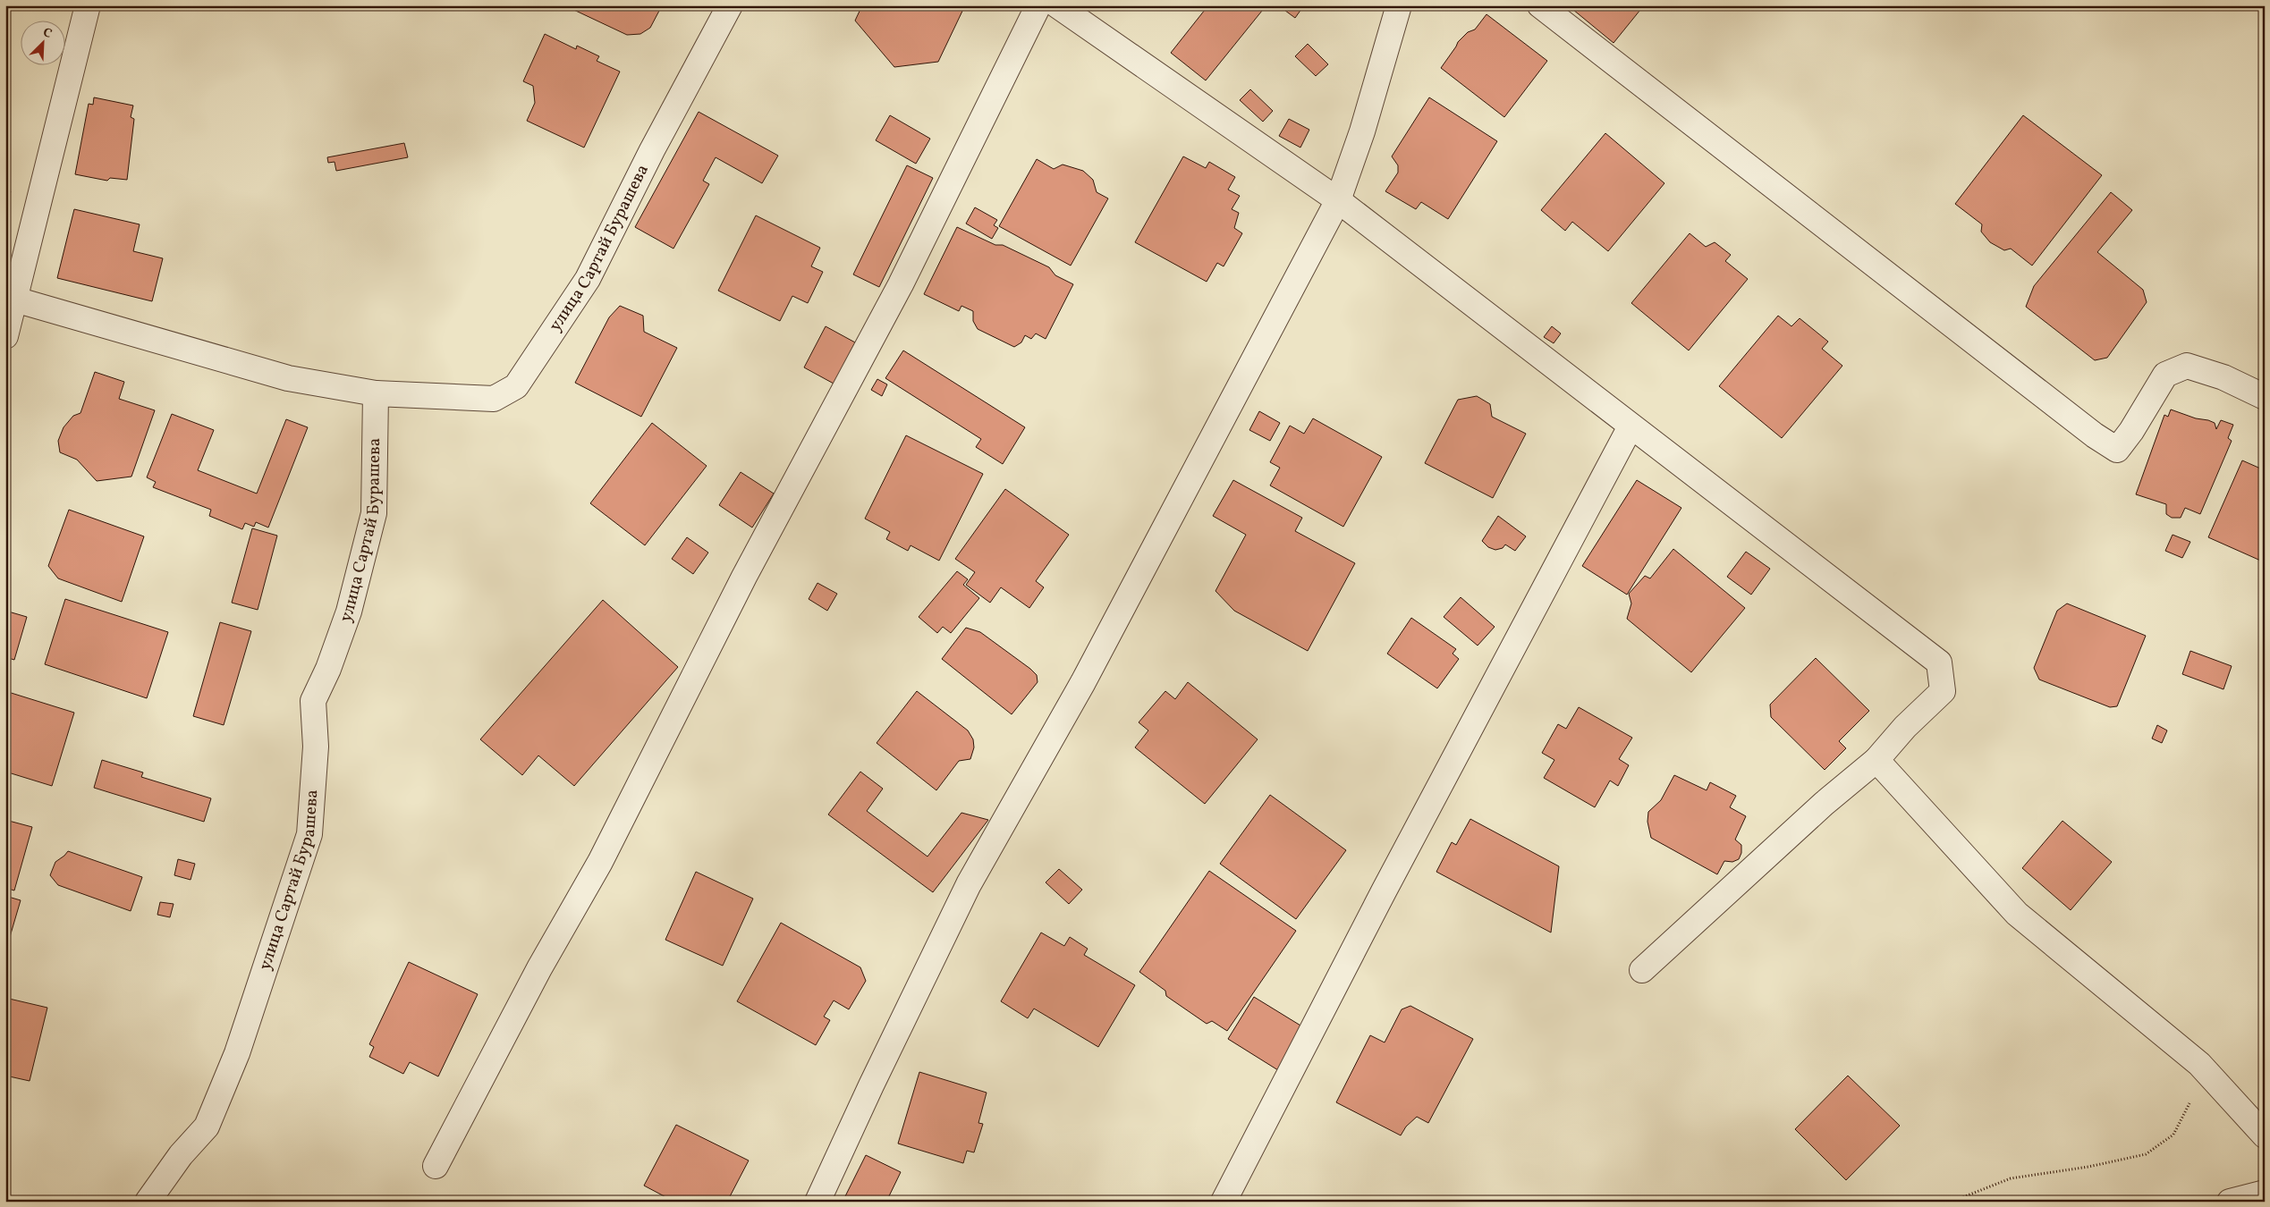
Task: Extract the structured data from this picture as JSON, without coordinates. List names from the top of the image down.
{
  "streets": {
    "street": ["улица Сартай Бурашева"]
  },
  "north": "top right"
}
